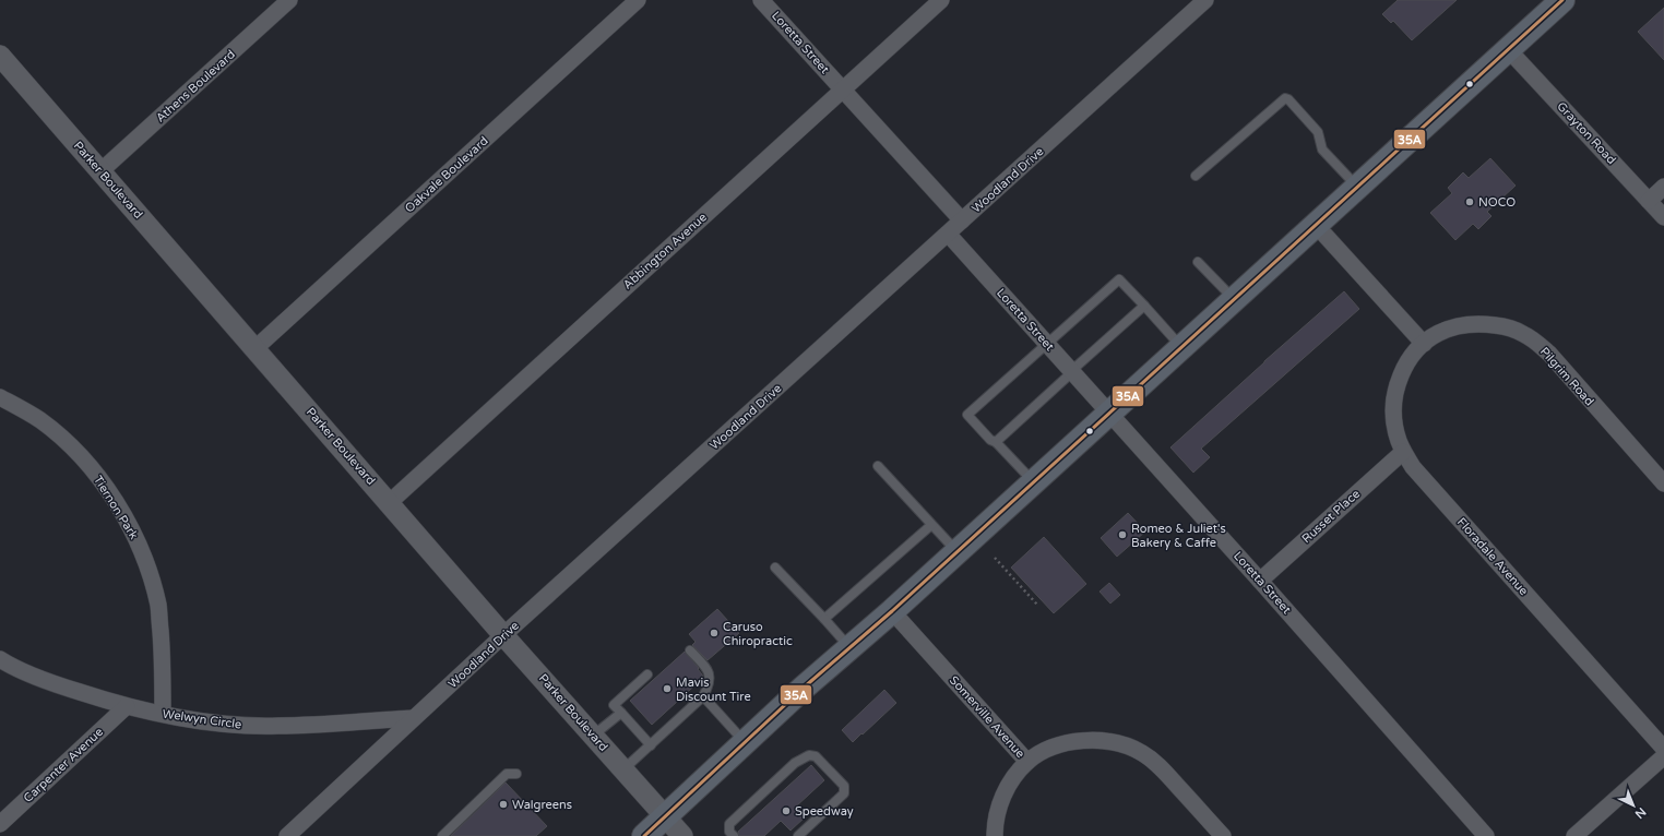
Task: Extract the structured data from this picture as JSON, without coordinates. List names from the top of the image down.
{
  "streets": {
    "street": [
      "Loretta Street",
      "Athens Boulevard",
      "Grayton Road",
      "Oakvale Boulevard",
      "Parker Boulevard",
      "Woodland Drive",
      "Abbington Avenue",
      "Pilgrim Road",
      "Tiernon Park",
      "Russet Place",
      "Floradale Avenue",
      "Somerville Avenue",
      "Welwyn Circle",
      "Carpenter Avenue"
    ]
  },
  "crossings": [
    ["Loretta Street", "Woodland Drive"],
    ["Loretta Street", "Abbington Avenue"],
    ["Loretta Street", "Russet Place"],
    ["Athens Boulevard", "Parker Boulevard"],
    ["Oakvale Boulevard", "Parker Boulevard"],
    ["Parker Boulevard", "Woodland Drive"],
    ["Parker Boulevard", "Abbington Avenue"],
    ["Woodland Drive", "Welwyn Circle"],
    ["Pilgrim Road", "Floradale Avenue"],
    ["Tiernon Park", "Welwyn Circle"],
    ["Russet Place", "Floradale Avenue"],
    ["Welwyn Circle", "Carpenter Avenue"]
  ],
  "places": [
    "NOCO",
    "Romeo & Juliet's Bakery & Caffe",
    "Caruso Chiropractic",
    "Mavis Discount Tire",
    "Walgreens",
    "Speedway"
  ],
  "lines": ["transit line 35A"],
  "north": "bottom right"
}
